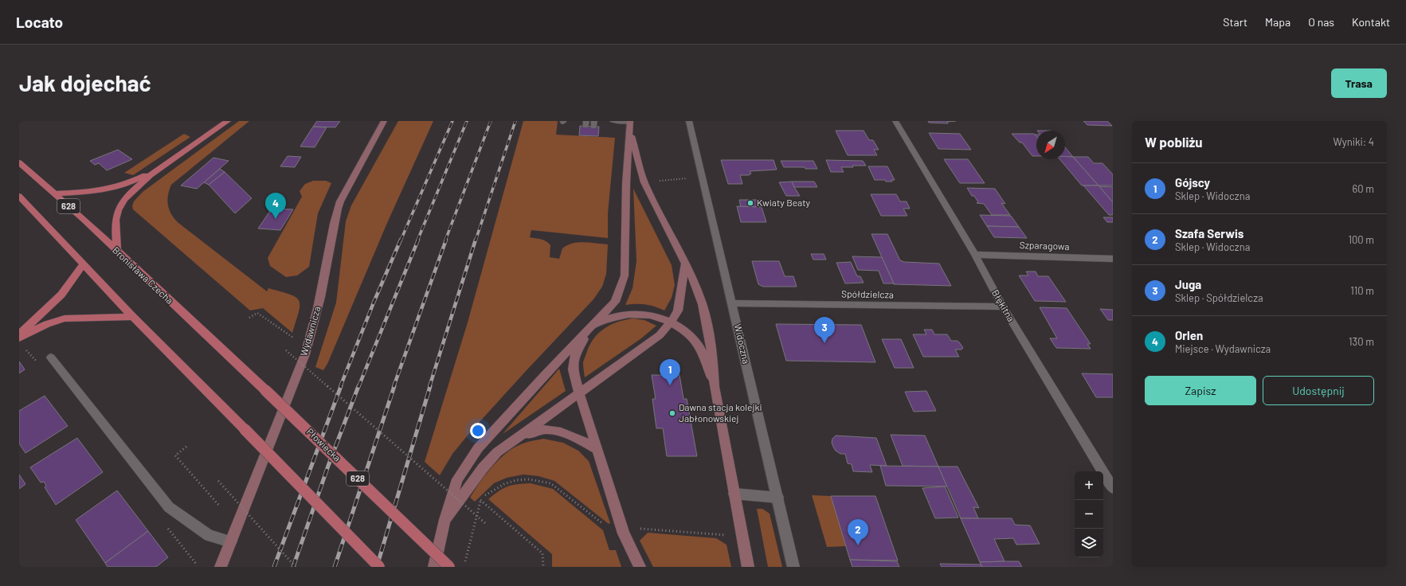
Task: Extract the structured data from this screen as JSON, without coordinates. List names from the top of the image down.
{
  "streets": {
    "main road": [
      "628",
      "Bronisława Czecha",
      "Wydawnicza",
      "Płowiecka"
    ],
    "street": [
      "Szparagowa",
      "Spółdzielcza",
      "Błękitna",
      "Widoczna"
    ]
  },
  "crossings": [
    ["Szparagowa", "Błękitna"],
    ["Bronisława Czecha", "Płowiecka"],
    ["Spółdzielcza", "Błękitna"],
    ["Spółdzielcza", "Widoczna"]
  ],
  "places": ["Kwiaty Beaty", "Dawna stacja kolejki Jabłonowskiej"],
  "north": "bottom left",
  "page": {
    "header": "Locato",
    "nav": [
      "Start",
      "Mapa",
      "O nas",
      "Kontakt"
    ],
    "buttons": [
      "Trasa",
      ["Zapisz", "Udostępnij"]
    ],
    "title": "Jak dojechać",
    "heading": ["W pobliżu", "Wyniki: 4"],
    "list": [
      {
        "mark": "1",
        "name": "Gójscy",
        "note": "Sklep · Widoczna",
        "value": "60 m"
      },
      {
        "mark": "2",
        "name": "Szafa Serwis",
        "note": "Sklep · Widoczna",
        "value": "100 m"
      },
      {
        "mark": "3",
        "name": "Juga",
        "note": "Sklep · Spółdzielcza",
        "value": "110 m"
      },
      {
        "mark": "4",
        "name": "Orlen",
        "note": "Miejsce · Wydawnicza",
        "value": "130 m"
      }
    ],
    "pins": [
      "4",
      "3",
      "1",
      "2"
    ],
    "map_buttons": ["+", "−"]
  }
}
